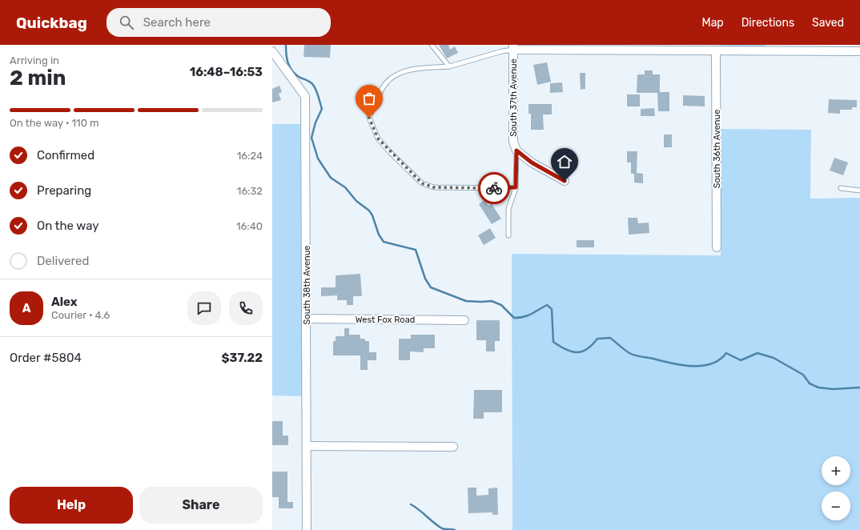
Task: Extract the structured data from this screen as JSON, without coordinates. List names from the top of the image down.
{
  "streets": {
    "street": [
      "South 37th Avenue",
      "South 36th Avenue",
      "South 38th Avenue",
      "West Fox Road"
    ]
  },
  "crossings": [
    ["South 38th Avenue", "West Fox Road"]
  ],
  "page": {
    "header": "Quickbag",
    "search": "Search here",
    "nav": ["Map", "Directions", "Saved"],
    "heading": ["2 min", "Arriving in", "16:48–16:53"],
    "panel": [
      "Alex",
      "Courier · 4.6",
      "Order #5804",
      "$37.22"
    ],
    "bar": "On the way · 110 m",
    "list": [
      ["Confirmed", "16:24"],
      ["Preparing", "16:32"],
      ["On the way", "16:40"],
      "Delivered"
    ],
    "round": "A",
    "map_buttons": ["+", "−"],
    "buttons": ["Help", "Share"]
  }
}
